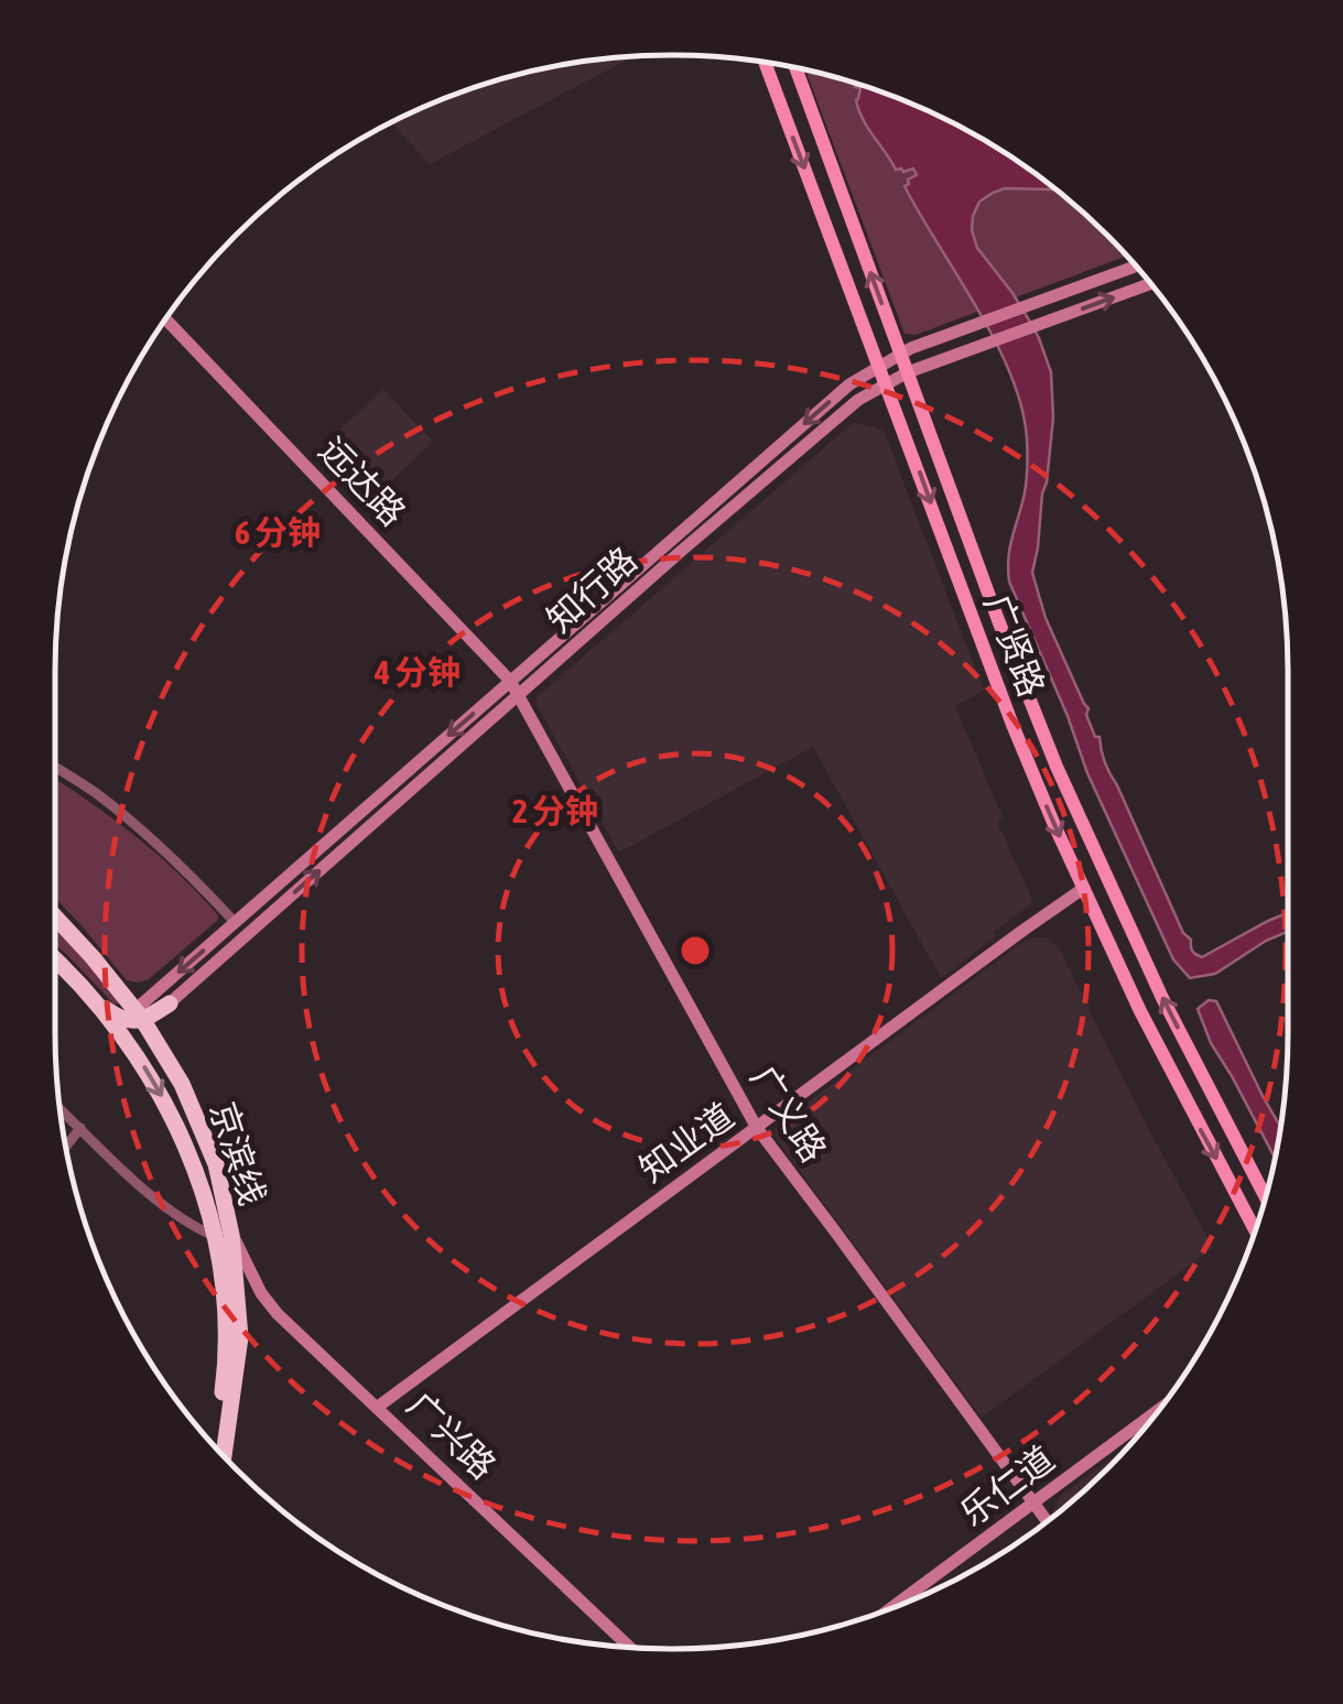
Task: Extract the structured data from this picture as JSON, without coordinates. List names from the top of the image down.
{
  "streets": {
    "highway": ["京滨线"],
    "main road": ["广贤路"],
    "street": [
      "远达路",
      "知行路",
      "广义路",
      "知业道",
      "广兴路",
      "乐仁道"
    ]
  },
  "crossings": [
    ["远达路", "知行路"],
    ["远达路", "广义路"],
    ["知行路", "广贤路"],
    ["知行路", "广义路"],
    ["广贤路", "知业道"],
    ["广义路", "知业道"],
    ["广义路", "乐仁道"],
    ["知业道", "广兴路"],
    ["京滨线", "广兴路"]
  ],
  "rings": ["6 分钟", "4 分钟", "2 分钟"]
}
